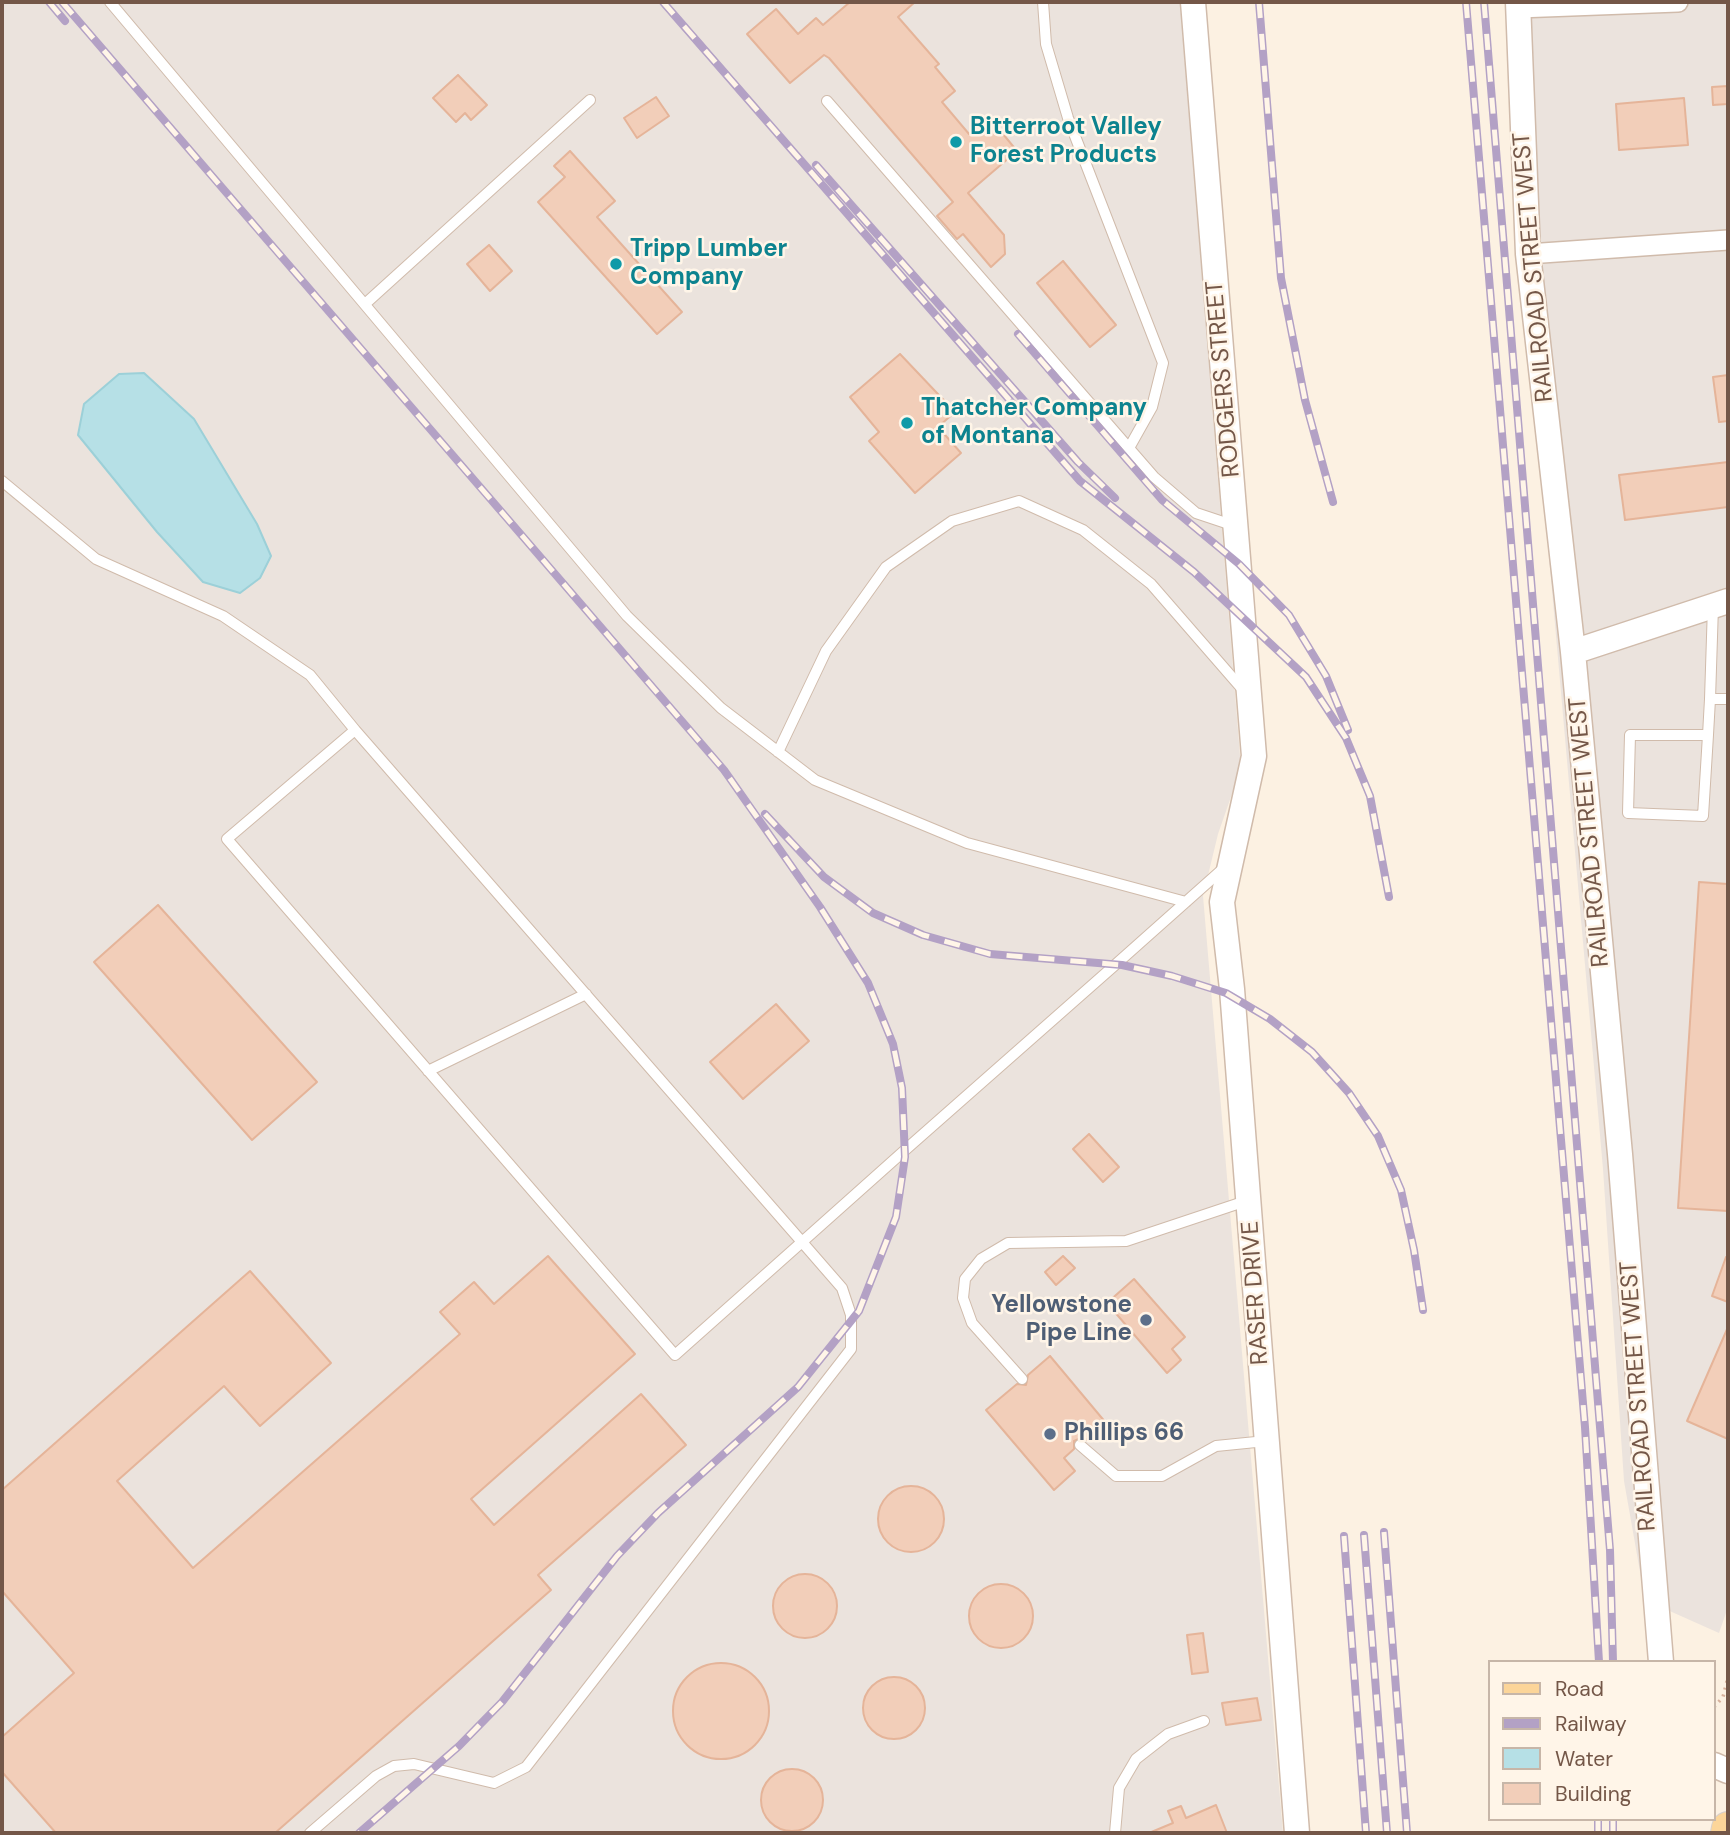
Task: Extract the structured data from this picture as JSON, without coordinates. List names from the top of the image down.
{
  "streets": {
    "street": ["RAILROAD STREET WEST", "RODGERS STREET", "RASER DRIVE"]
  },
  "crossings": [
    ["RODGERS STREET", "RASER DRIVE"]
  ],
  "places": [
    "Bitterroot Valley Forest Products",
    "Tripp Lumber Company",
    "Thatcher Company of Montana",
    "Yellowstone Pipe Line",
    "Phillips 66"
  ],
  "legend": [
    "Road",
    "Railway",
    "Water",
    "Building"
  ]
}
